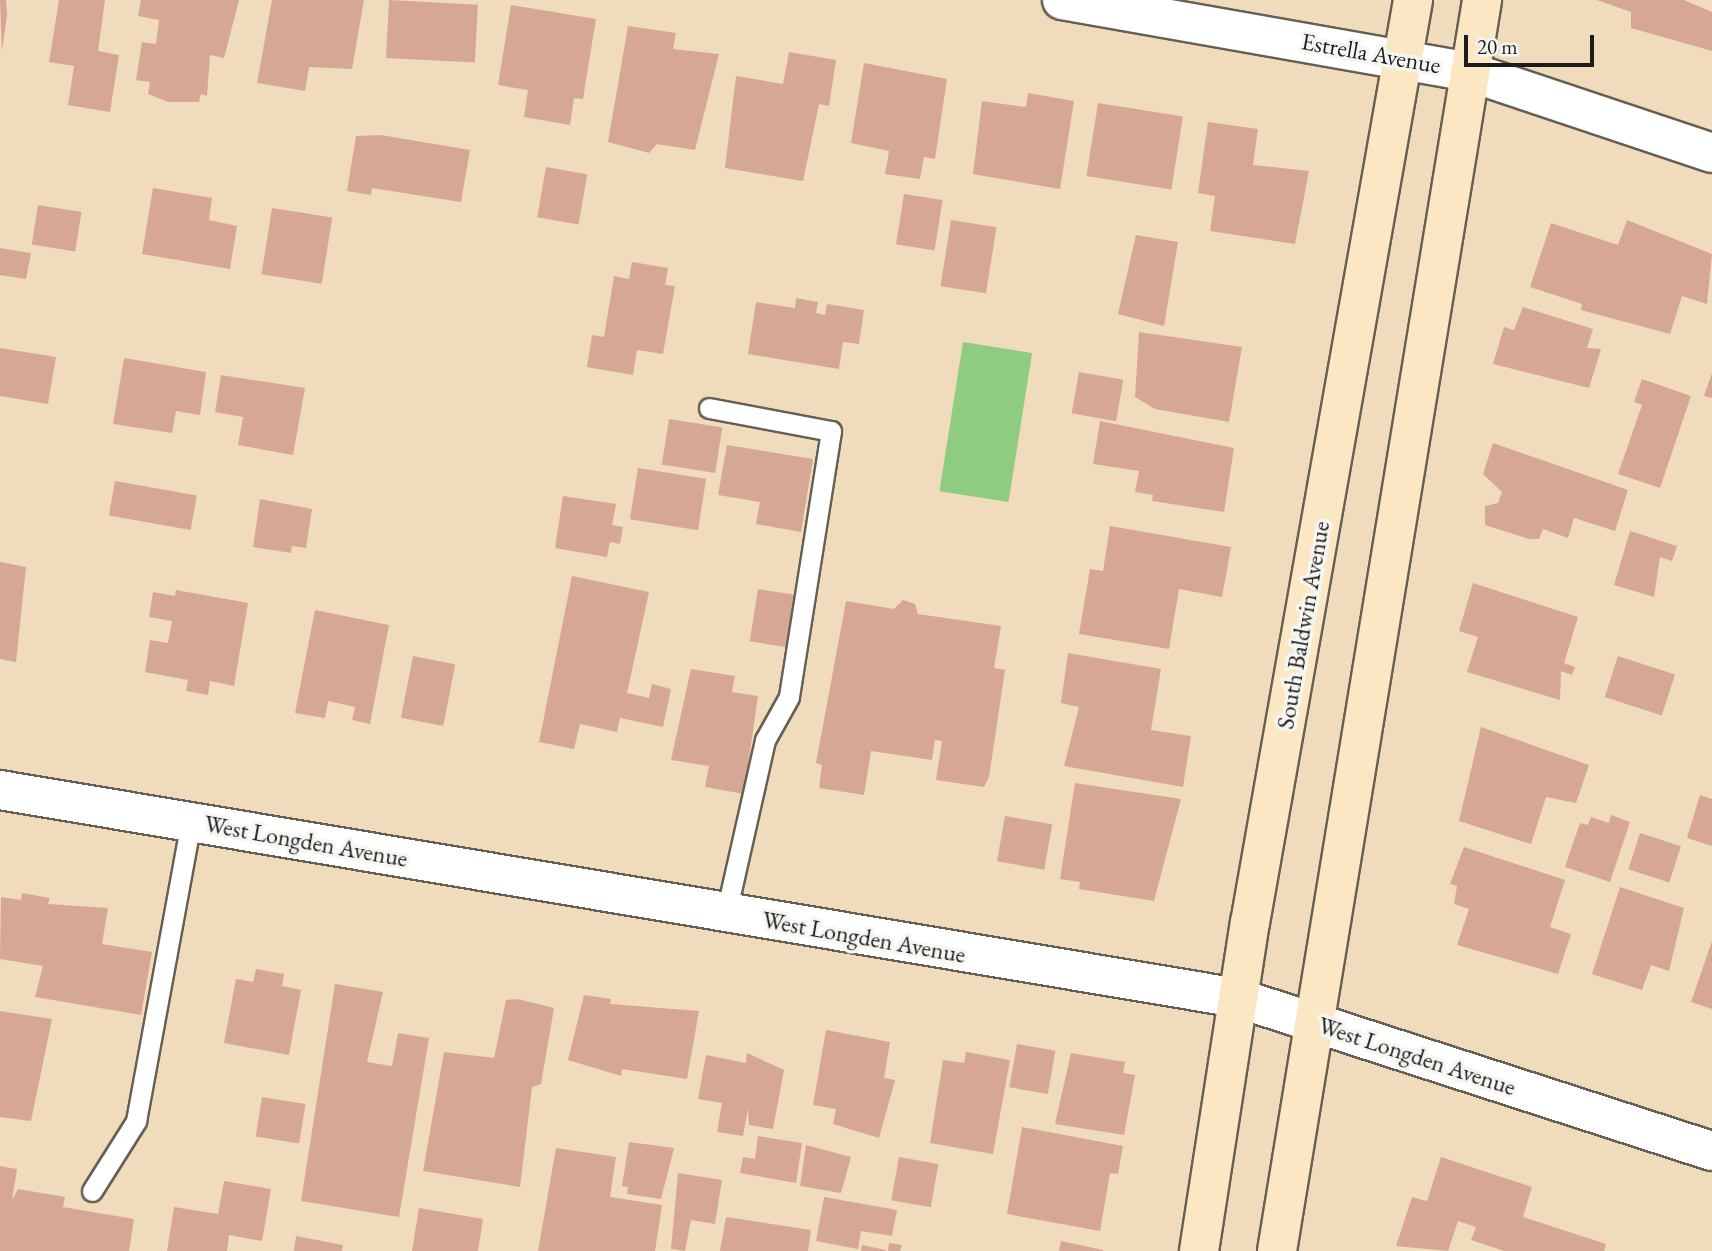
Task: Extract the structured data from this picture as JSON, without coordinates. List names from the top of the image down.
{
  "streets": {
    "main road": ["South Baldwin Avenue"],
    "street": ["Estrella Avenue", "West Longden Avenue"]
  },
  "crossings": [
    ["Estrella Avenue", "South Baldwin Avenue"],
    ["South Baldwin Avenue", "West Longden Avenue"]
  ],
  "scale_bar": "20 m"
}
